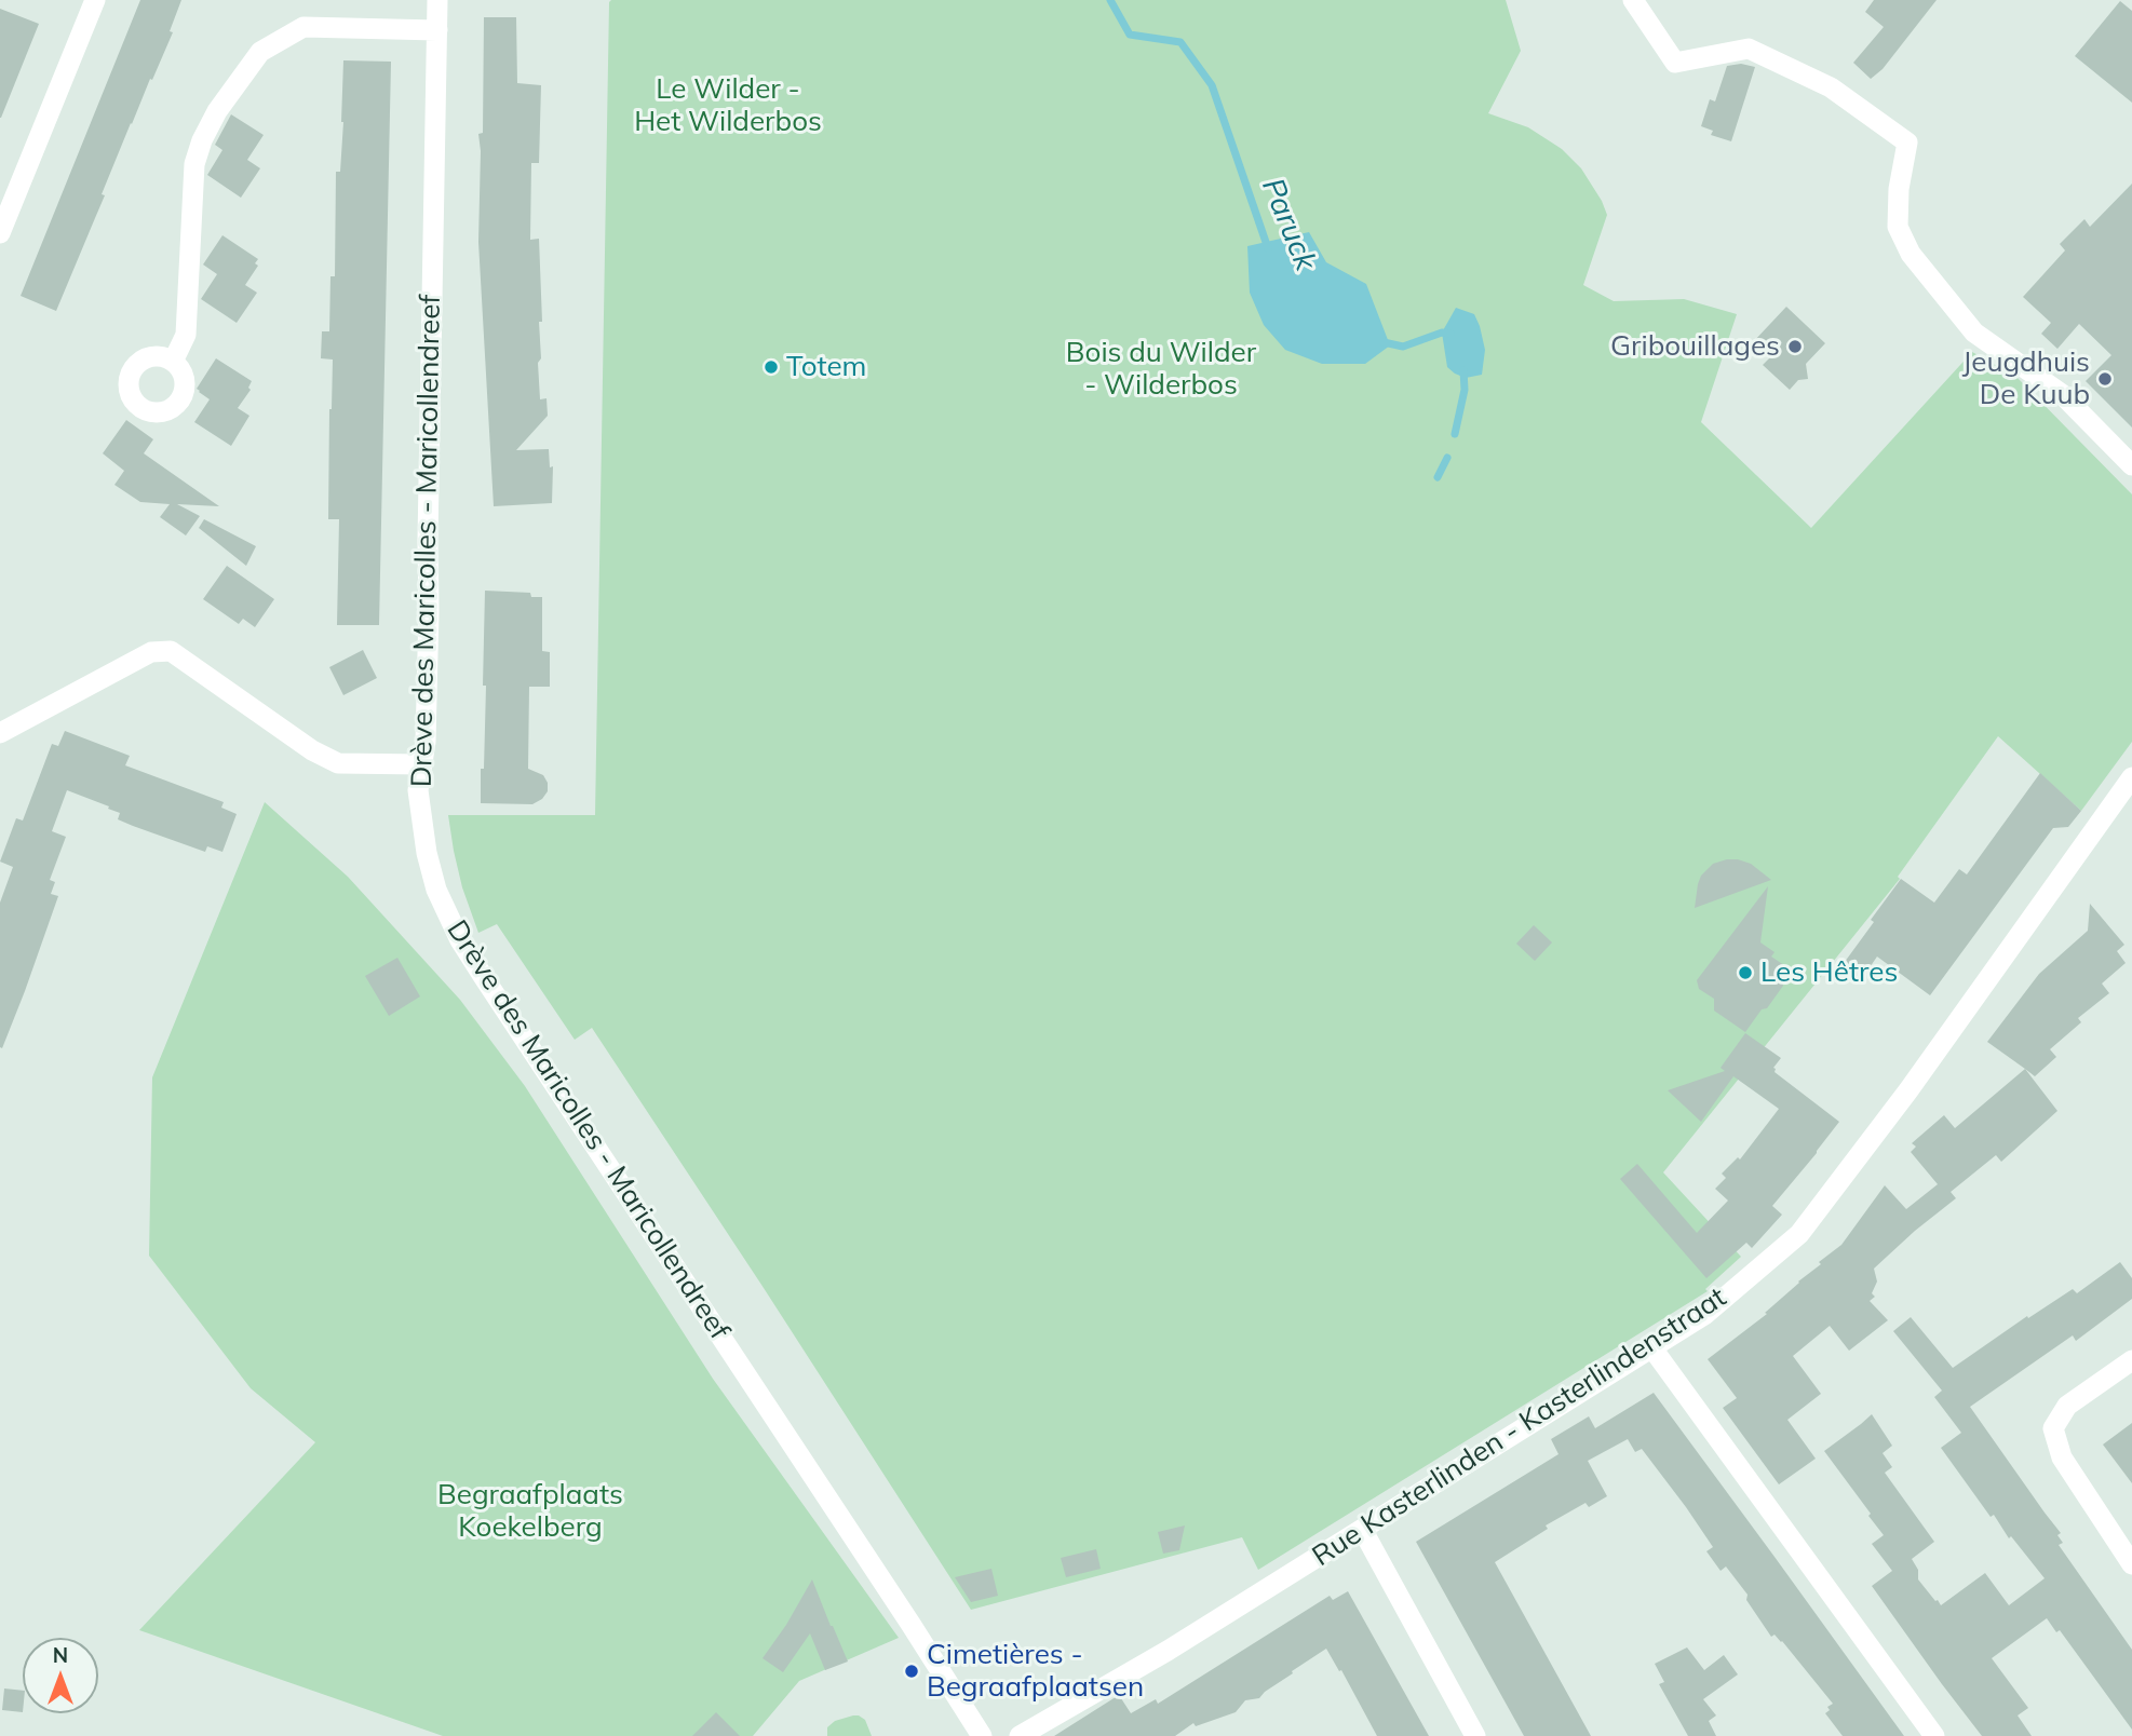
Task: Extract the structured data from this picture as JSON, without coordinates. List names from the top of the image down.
{
  "streets": {
    "street": ["Drève des Maricolles - Maricollendreef", "Rue Kasterlinden - Kasterlindenstraat"]
  },
  "water": ["Paruck"],
  "parks": ["Le Wilder - Het Wilderbos", "Bois du Wilder - Wilderbos", "Begraafplaats Koekelberg"],
  "places": [
    "Gribouillages",
    "Totem",
    "Jeugdhuis De Kuub",
    "Les Hêtres",
    "Cimetières - Begraafplaatsen"
  ],
  "north": "top"
}
